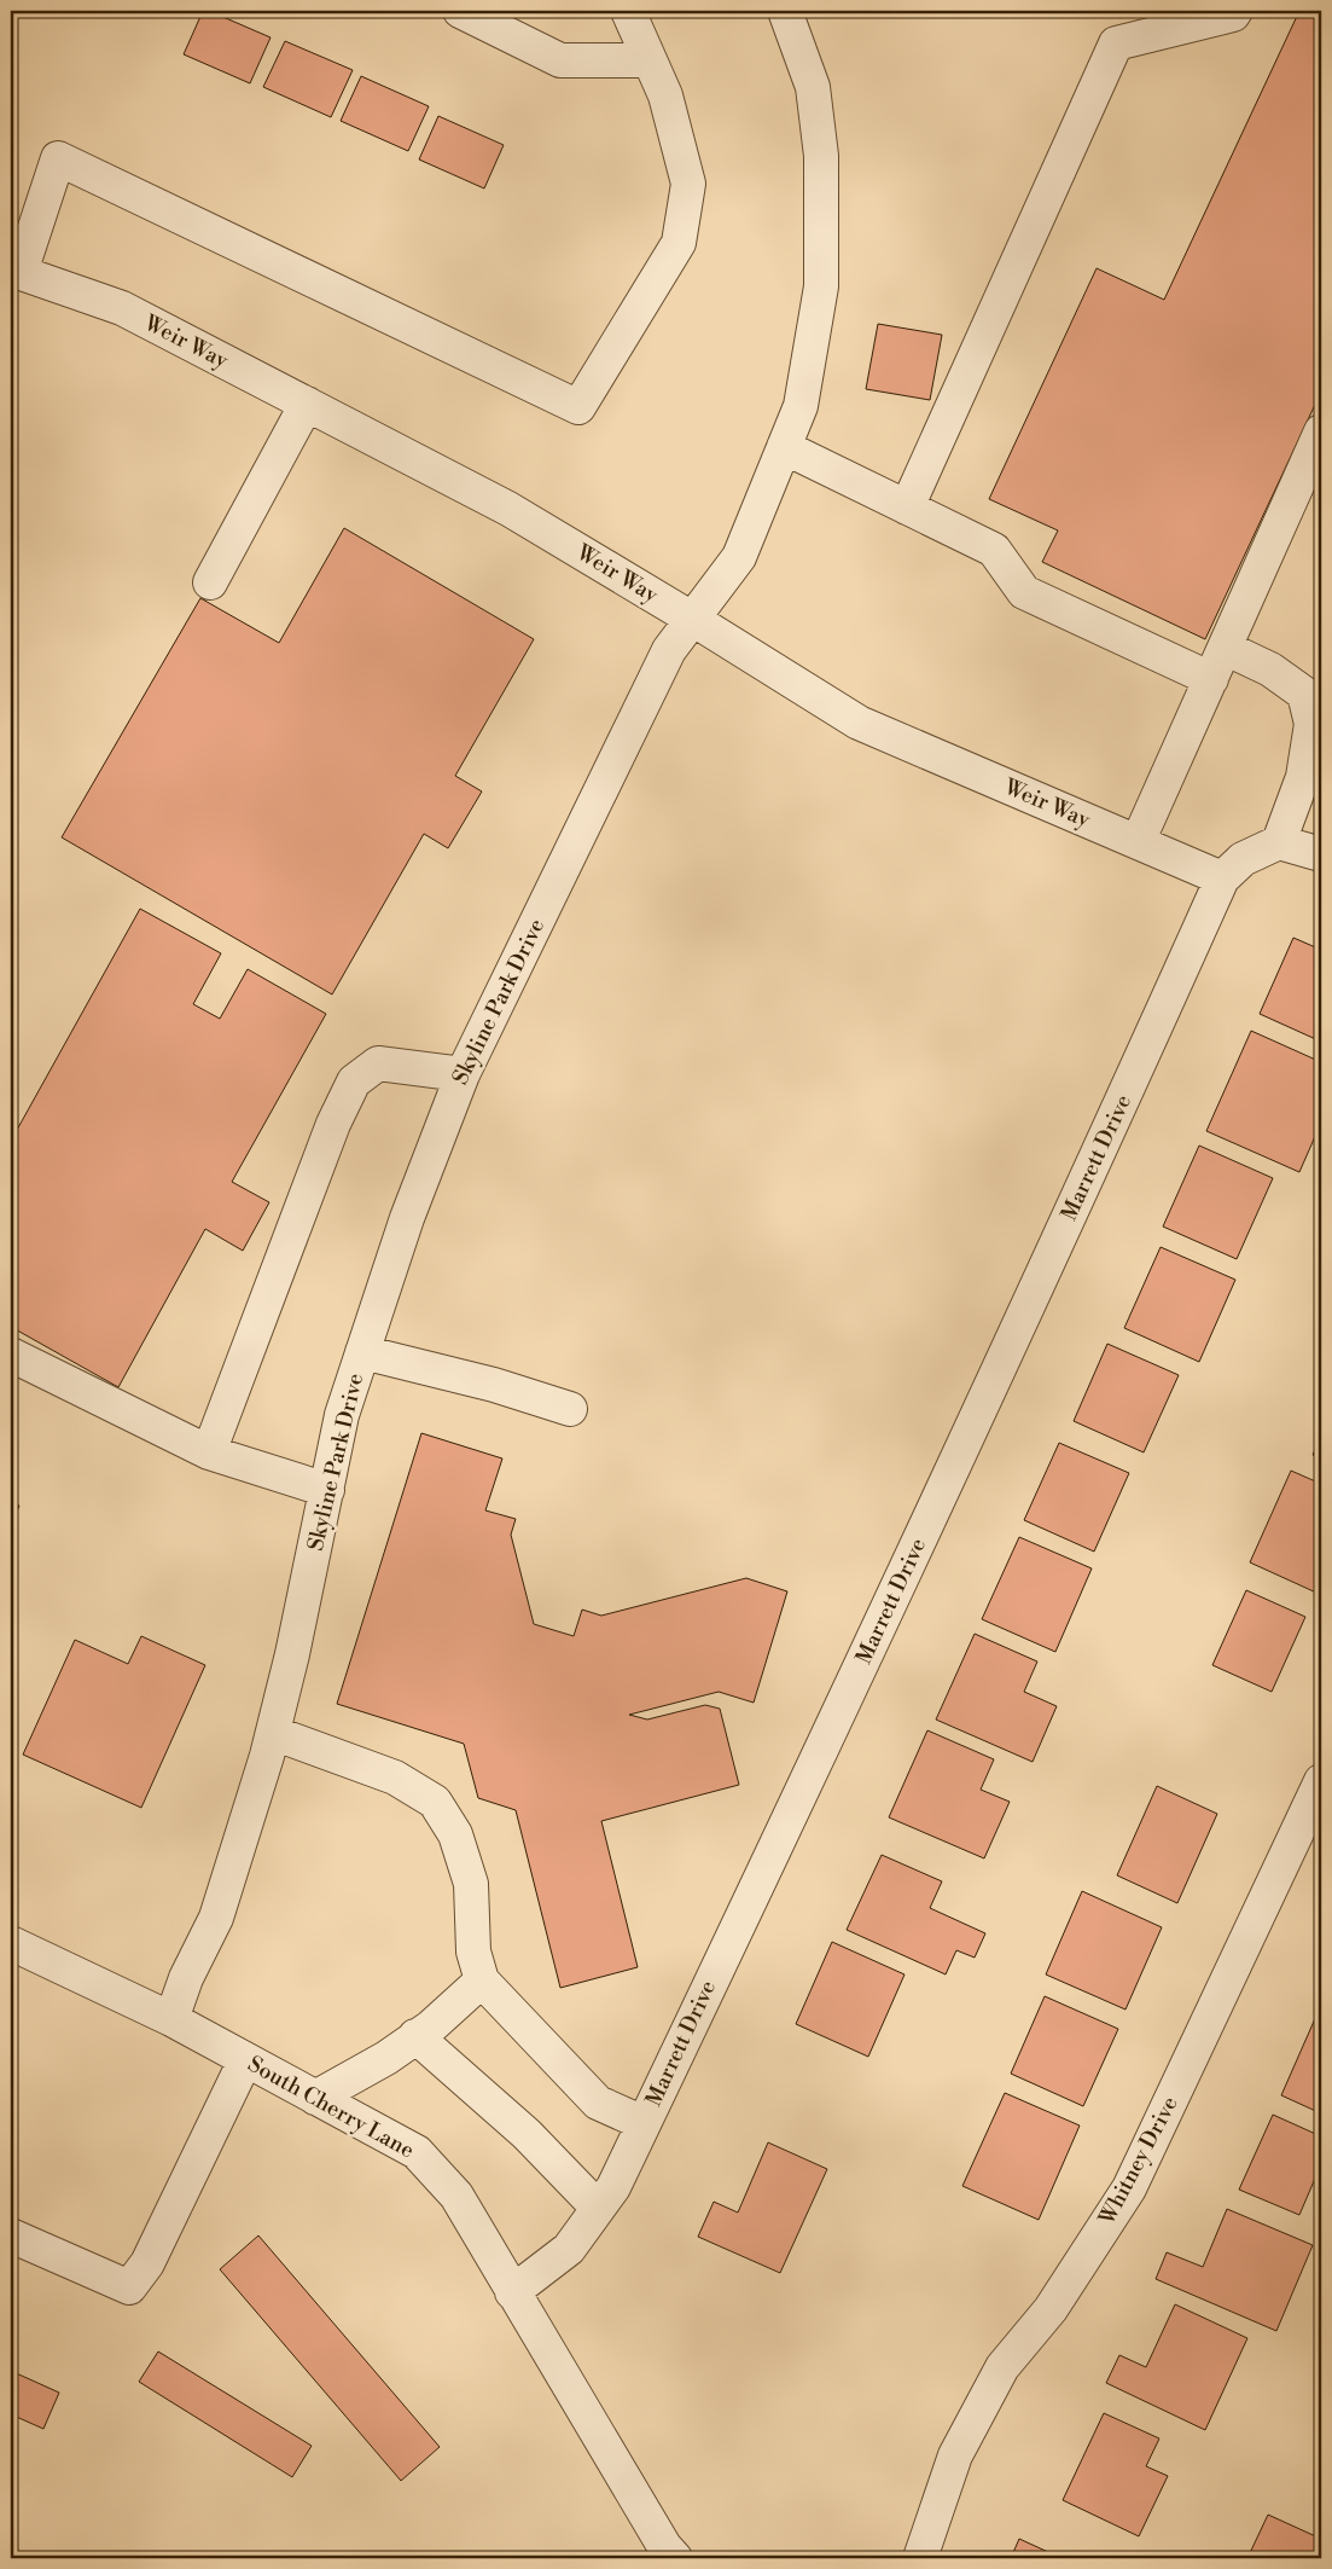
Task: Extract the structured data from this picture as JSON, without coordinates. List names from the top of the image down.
{
  "streets": {
    "street": [
      "Weir Way",
      "Skyline Park Drive",
      "Marrett Drive",
      "South Cherry Lane",
      "Whitney Drive"
    ]
  },
  "crossings": [
    ["Weir Way", "Skyline Park Drive"],
    ["Weir Way", "Marrett Drive"],
    ["Skyline Park Drive", "South Cherry Lane"],
    ["Marrett Drive", "South Cherry Lane"]
  ]
}
